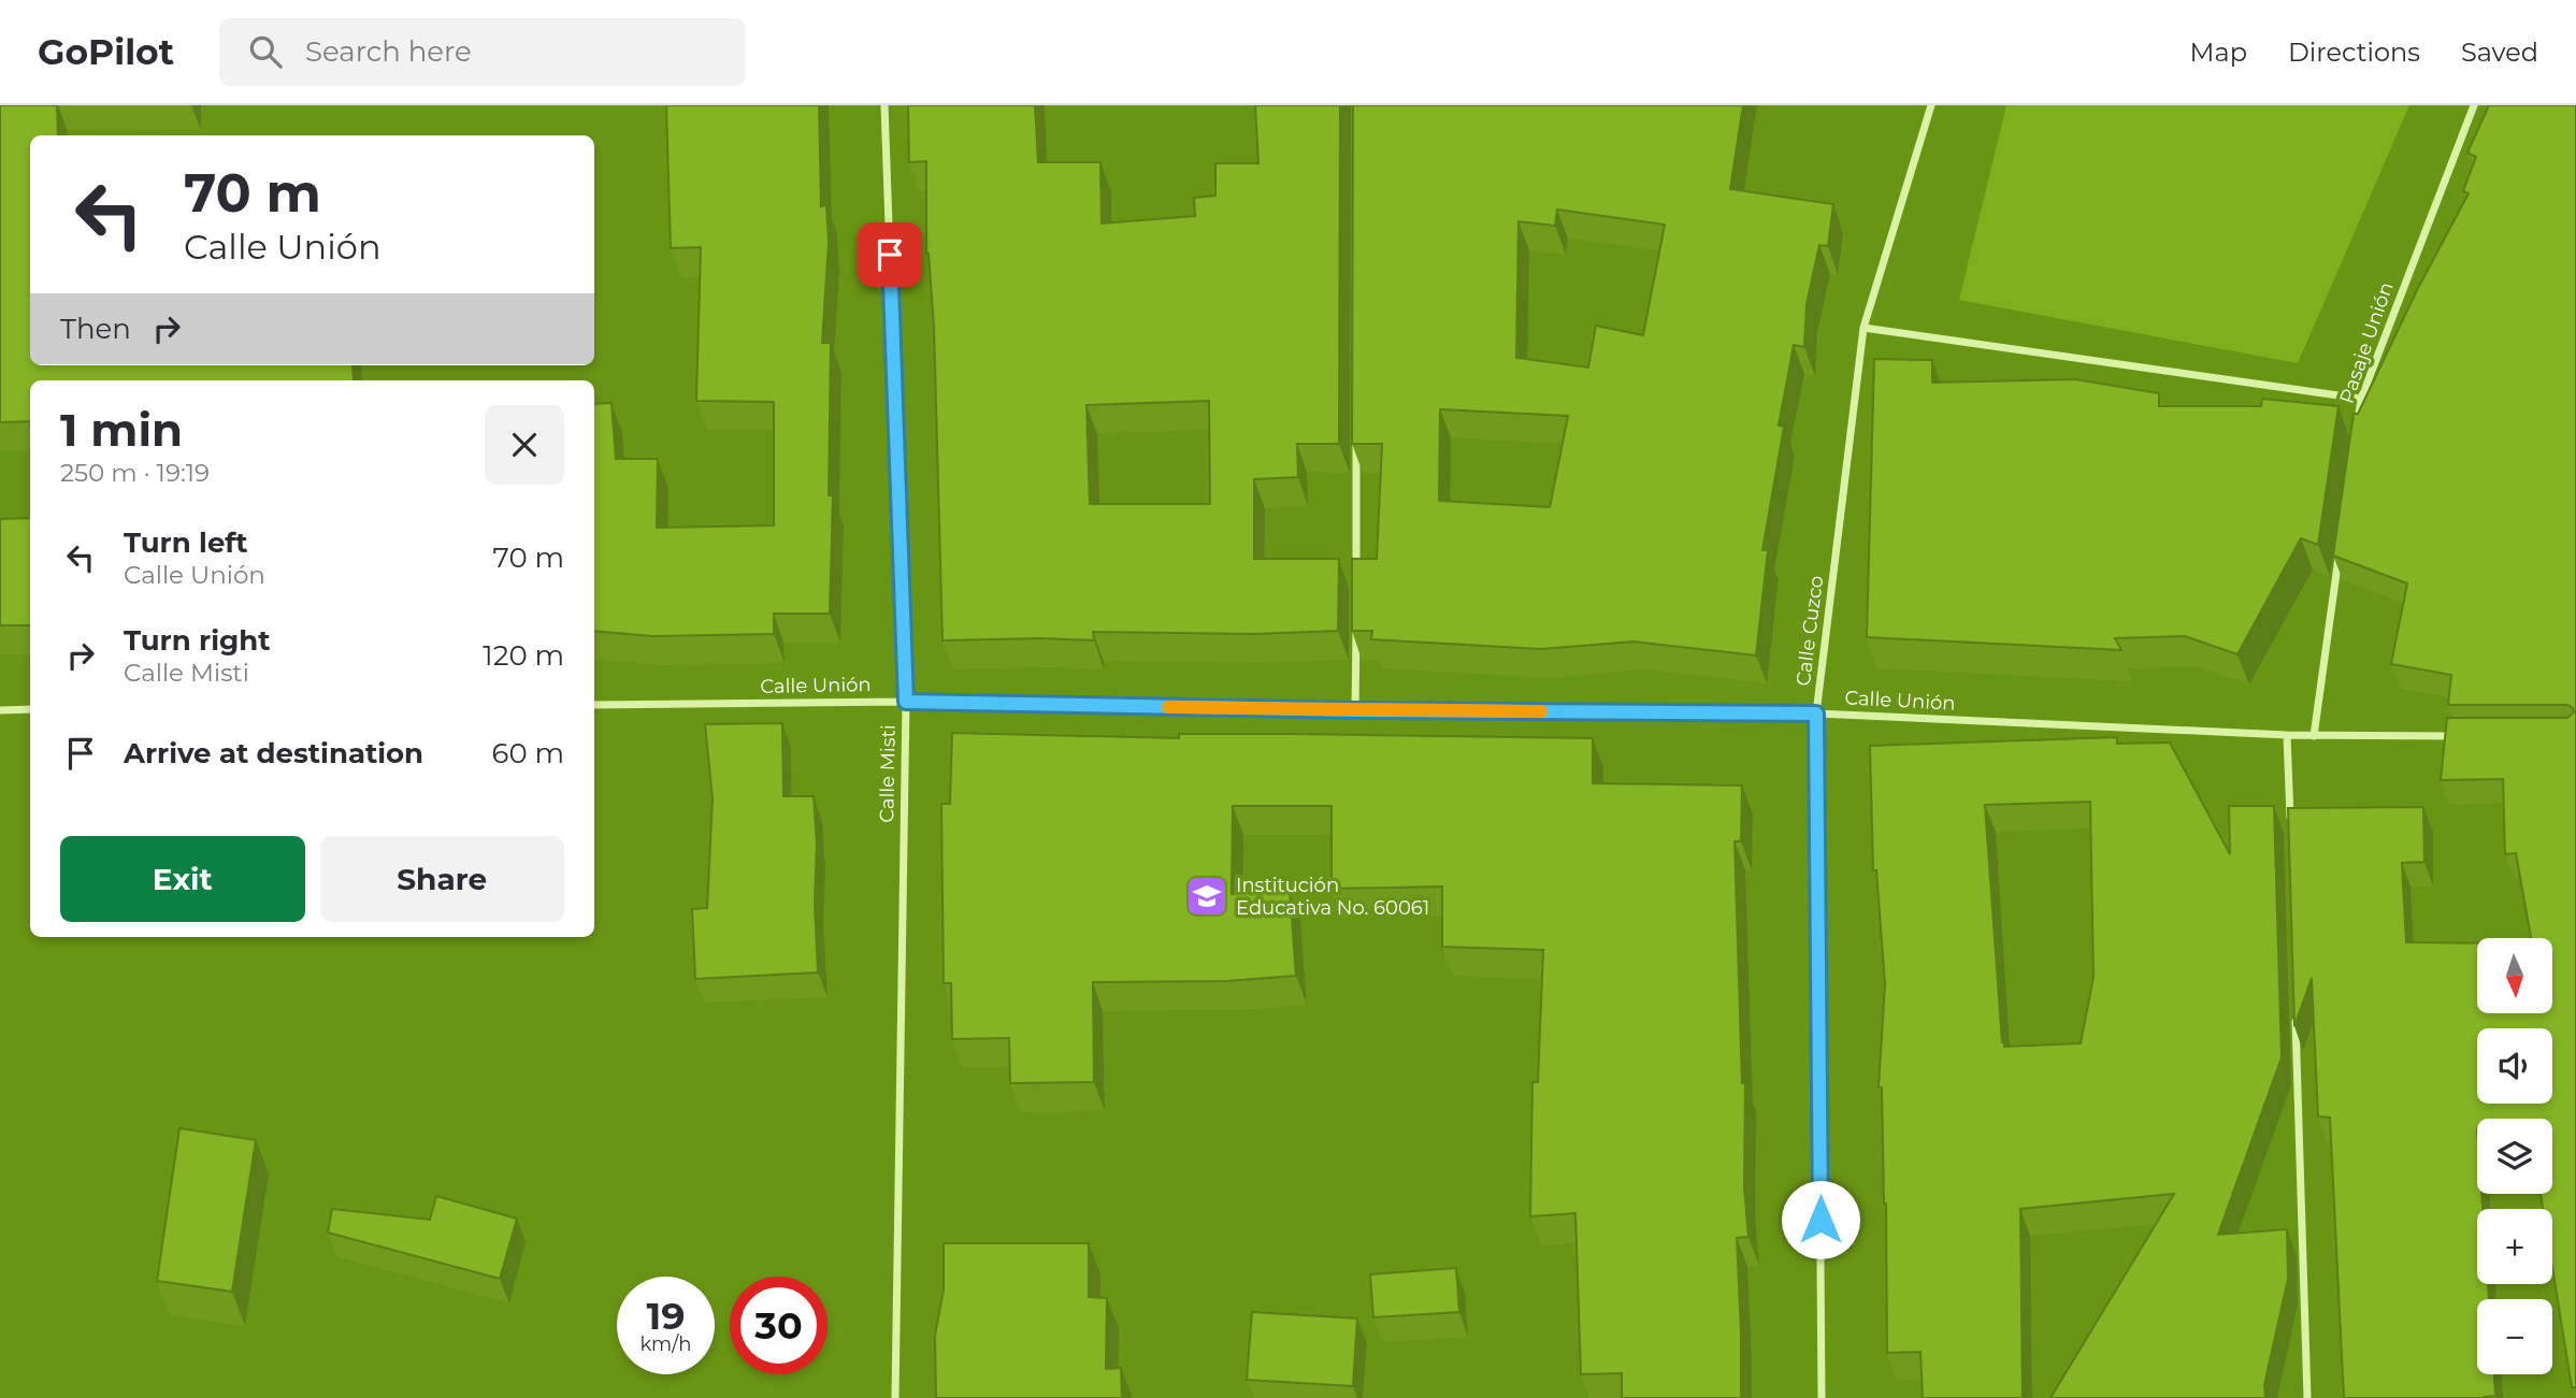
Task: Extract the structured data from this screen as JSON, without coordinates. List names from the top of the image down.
{
  "streets": {
    "street": [
      "Pasaje Unión",
      "Calle Cuzco",
      "Calle Unión",
      "Calle Misti"
    ]
  },
  "crossings": [
    ["Calle Cuzco", "Calle Unión"],
    ["Calle Unión", "Calle Misti"]
  ],
  "places": {
    "school or university": ["Institución Educativa No. 60061"]
  },
  "north": "bottom",
  "page": {
    "header": "GoPilot",
    "search": "Search here",
    "nav": ["Map", "Directions", "Saved"],
    "turn": ["70 m", "Calle Unión"],
    "then": "Then",
    "heading": ["1 min", "250 m · 19:19"],
    "list": [
      {
        "name": "Turn left",
        "note": "Calle Unión",
        "value": "70 m"
      },
      {
        "name": "Turn right",
        "note": "Calle Misti",
        "value": "120 m"
      },
      {
        "name": "Arrive at destination",
        "value": "60 m"
      }
    ],
    "buttons": ["Exit", "Share"],
    "map_buttons": ["+", "−"],
    "speed": "19 km/h",
    "limit": "30"
  }
}
